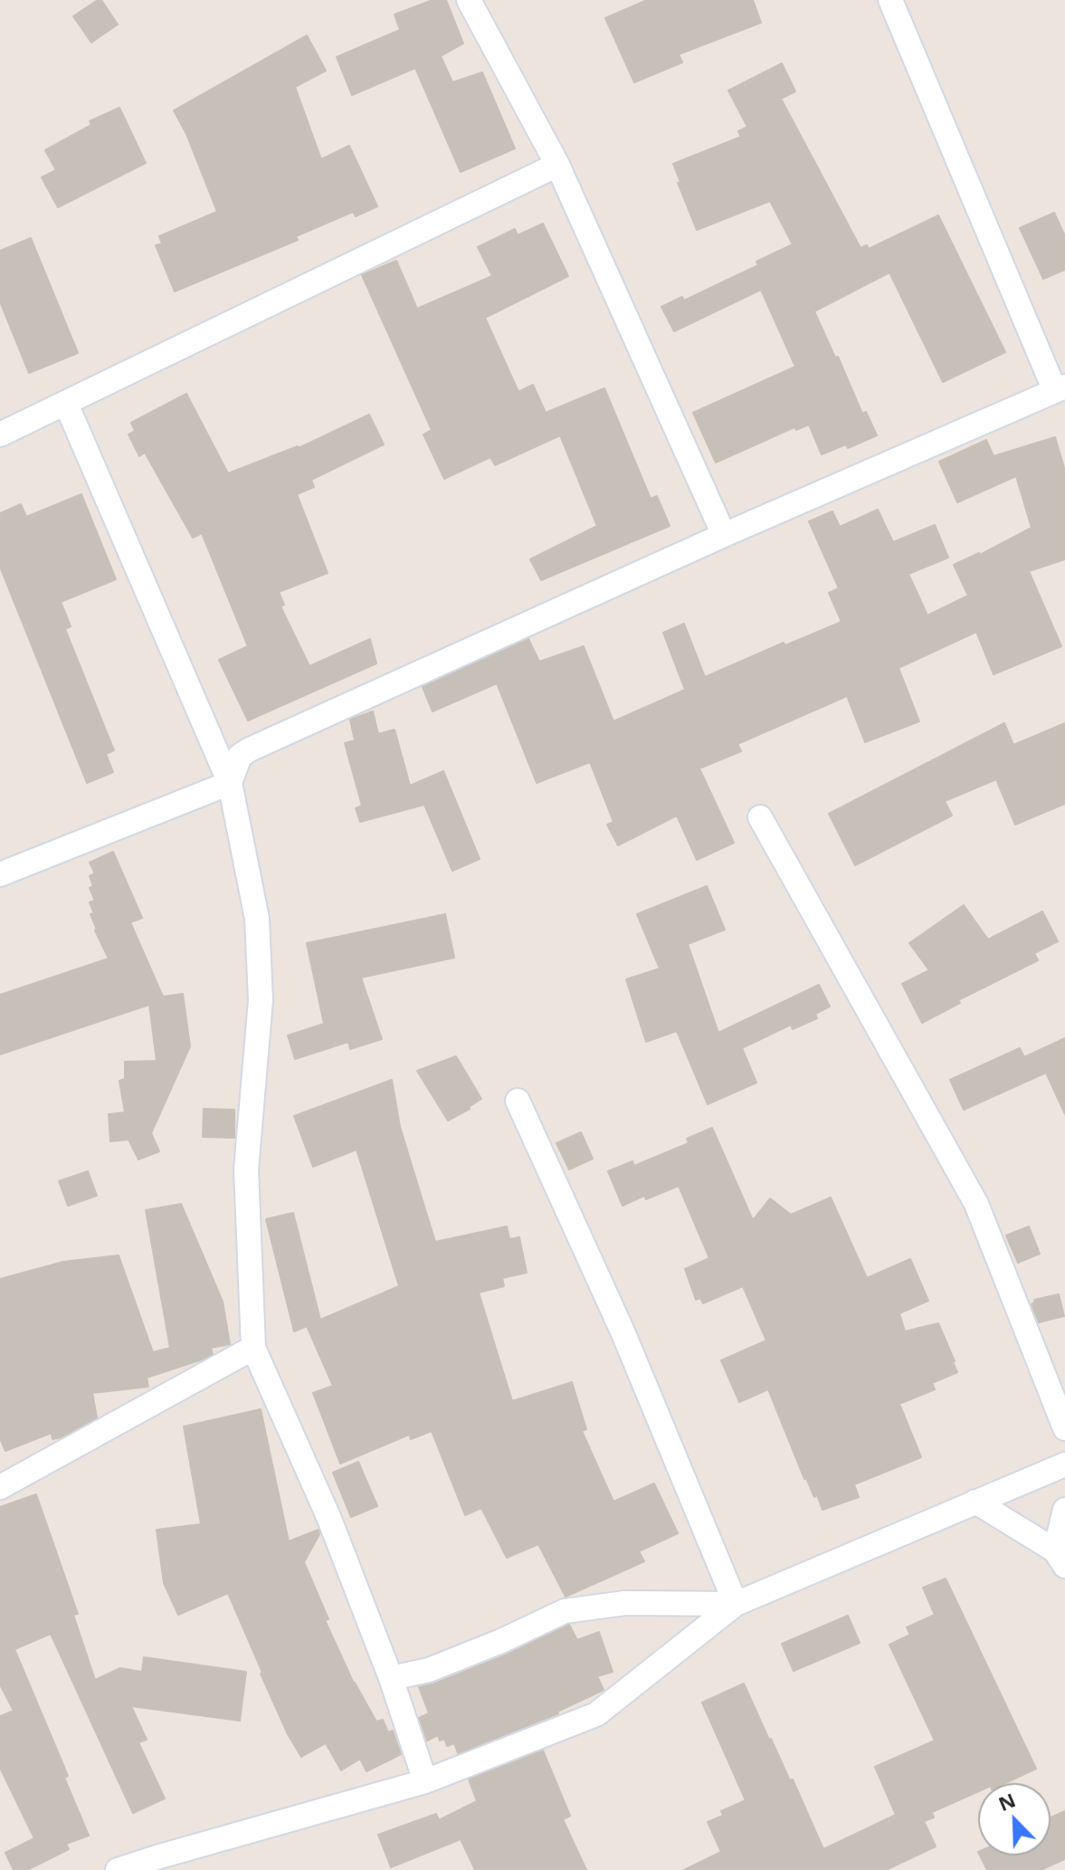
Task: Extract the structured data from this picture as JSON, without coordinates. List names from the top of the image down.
{
  "north": "top left"
}
